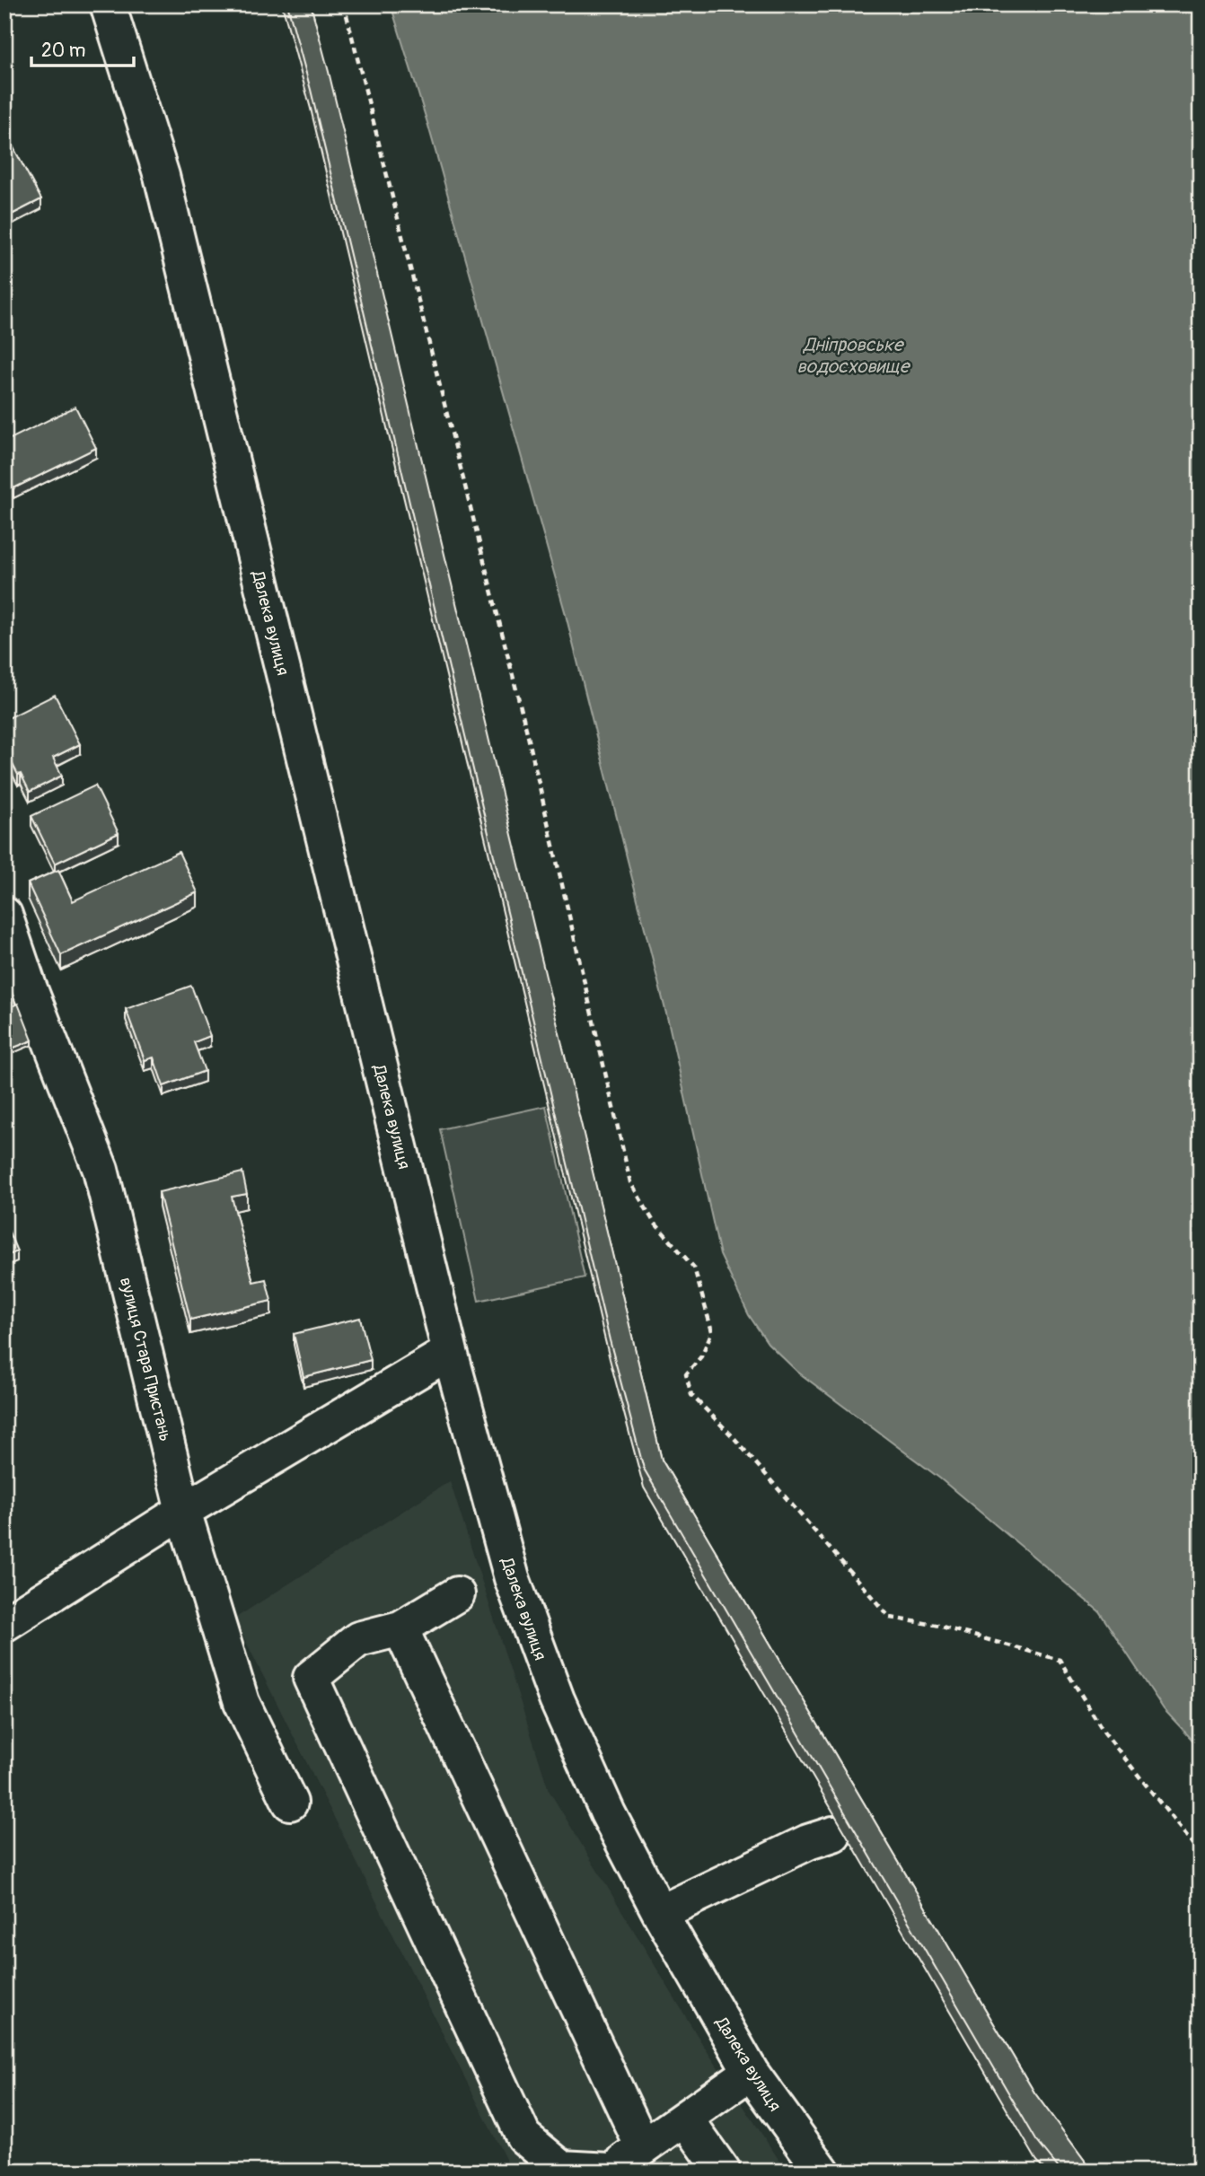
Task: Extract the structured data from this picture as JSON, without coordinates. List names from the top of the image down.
{
  "streets": {
    "street": ["Далека вулиця", "вулиця Стара Пристань"]
  },
  "water": ["Дніпровське водосховище"],
  "scale_bar": "20 m"
}
